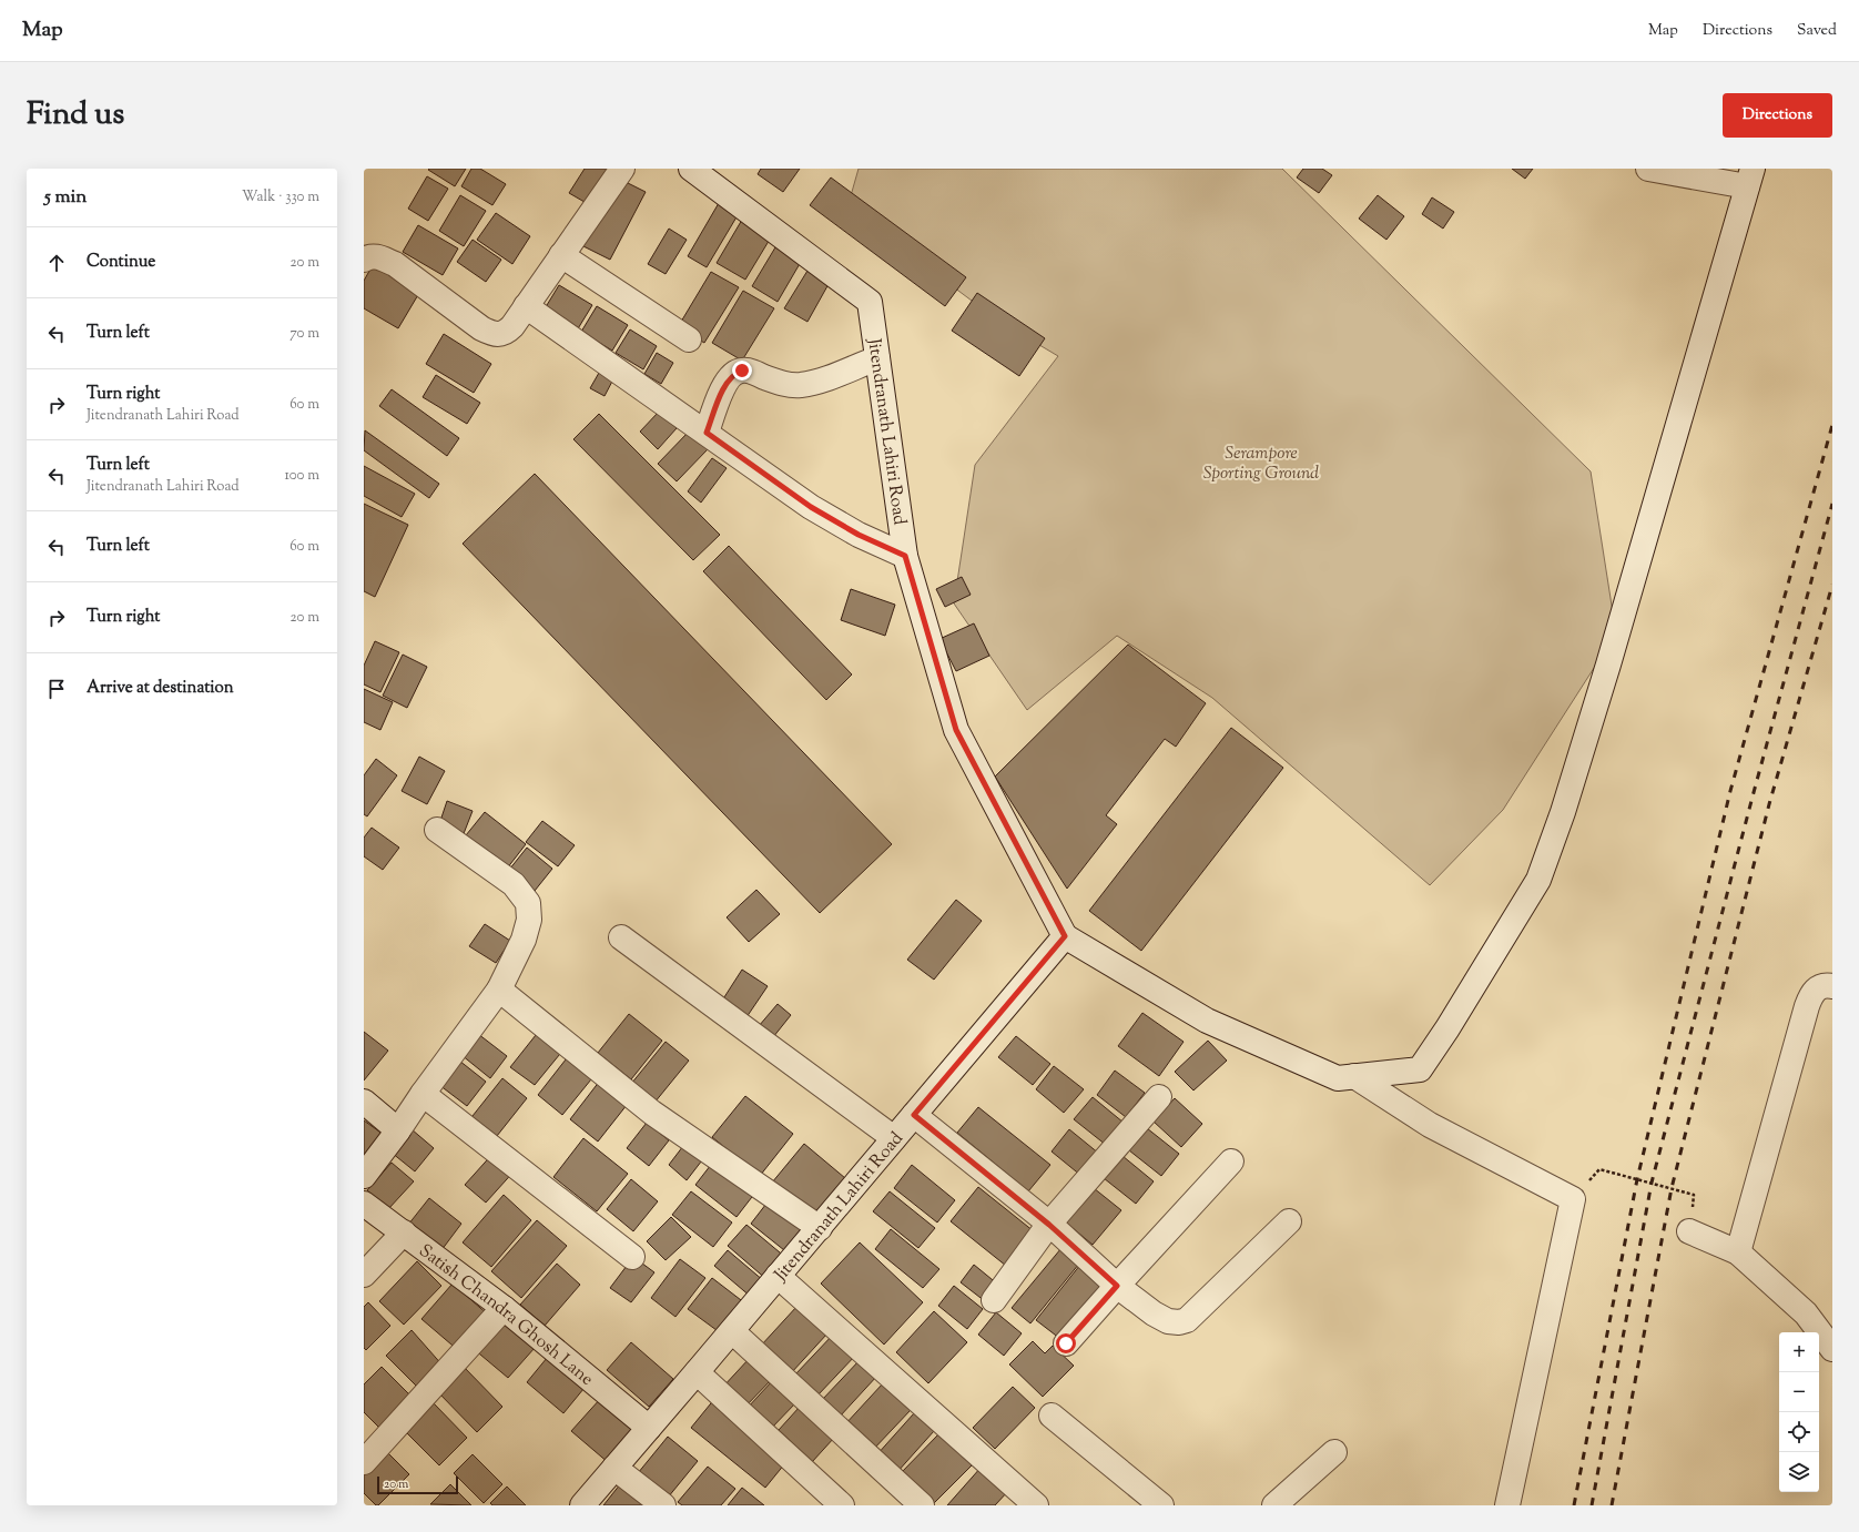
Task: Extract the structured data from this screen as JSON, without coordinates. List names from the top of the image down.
{
  "streets": {
    "street": ["Jitendranath Lahiri Road", "Satish Chandra Ghosh Lane"]
  },
  "crossings": [
    ["Jitendranath Lahiri Road", "Satish Chandra Ghosh Lane"]
  ],
  "parks": ["Serampore Sporting Ground"],
  "scale_bar": "20 m",
  "page": {
    "header": "Map",
    "nav": ["Map", "Directions", "Saved"],
    "title": "Find us",
    "buttons": "Directions",
    "heading": ["5 min", "Walk · 330 m"],
    "list": [
      ["Continue", "20 m"],
      ["Turn left", "70 m"],
      ["Turn right", "Jitendranath Lahiri Road", "60 m"],
      ["Turn left", "Jitendranath Lahiri Road", "100 m"],
      ["Turn left", "60 m"],
      ["Turn right", "20 m"],
      "Arrive at destination"
    ],
    "map_buttons": ["+", "−"],
    "scale": "20 m"
  }
}
